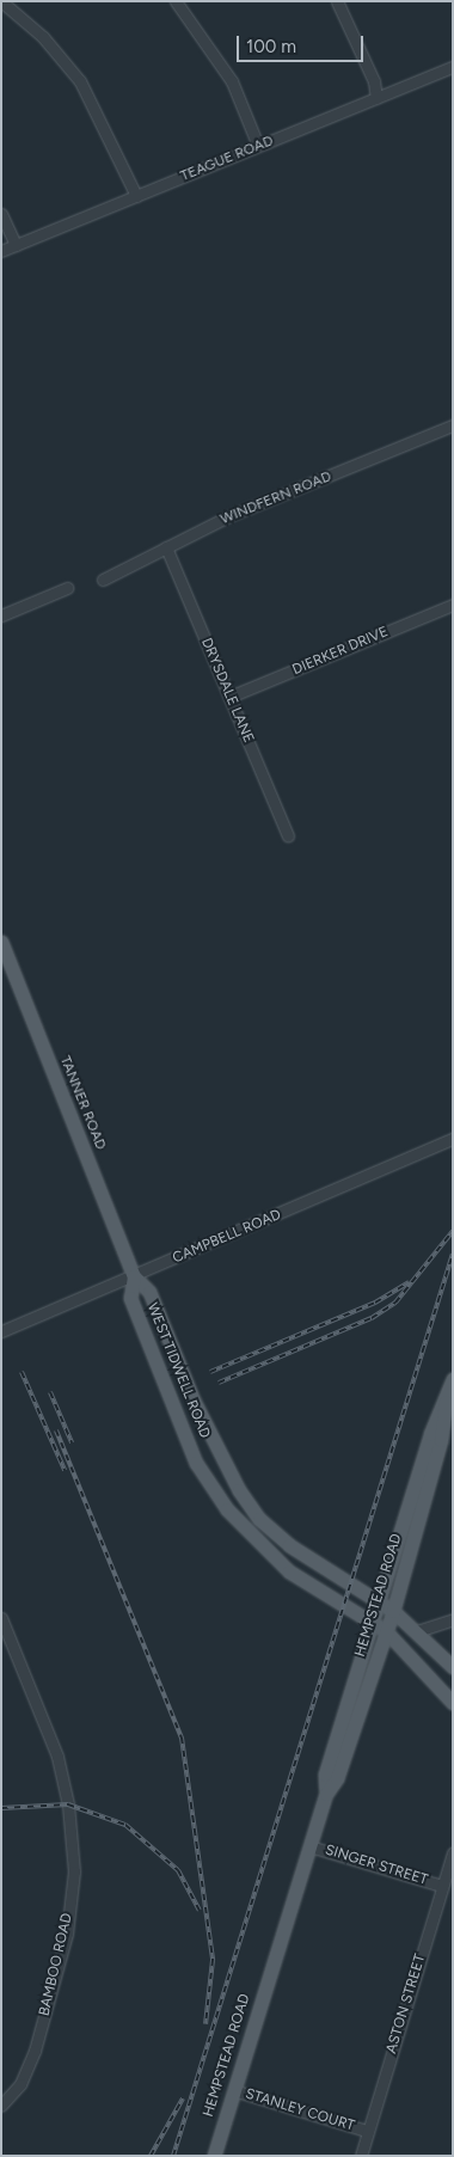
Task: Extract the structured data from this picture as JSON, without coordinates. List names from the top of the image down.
{
  "streets": {
    "main road": ["TANNER ROAD", "WEST TIDWELL ROAD", "HEMPSTEAD ROAD"],
    "street": [
      "TEAGUE ROAD",
      "WINDFERN ROAD",
      "DIERKER DRIVE",
      "DRYSDALE LANE",
      "CAMPBELL ROAD",
      "SINGER STREET",
      "BAMBOO ROAD",
      "ASTON STREET",
      "STANLEY COURT"
    ]
  },
  "crossings": [
    ["WINDFERN ROAD", "DRYSDALE LANE"],
    ["DIERKER DRIVE", "DRYSDALE LANE"],
    ["TANNER ROAD", "CAMPBELL ROAD"],
    ["TANNER ROAD", "WEST TIDWELL ROAD"],
    ["CAMPBELL ROAD", "WEST TIDWELL ROAD"],
    ["WEST TIDWELL ROAD", "HEMPSTEAD ROAD"],
    ["HEMPSTEAD ROAD", "SINGER STREET"],
    ["HEMPSTEAD ROAD", "STANLEY COURT"],
    ["SINGER STREET", "ASTON STREET"],
    ["ASTON STREET", "STANLEY COURT"]
  ],
  "scale_bar": "100 m"
}
